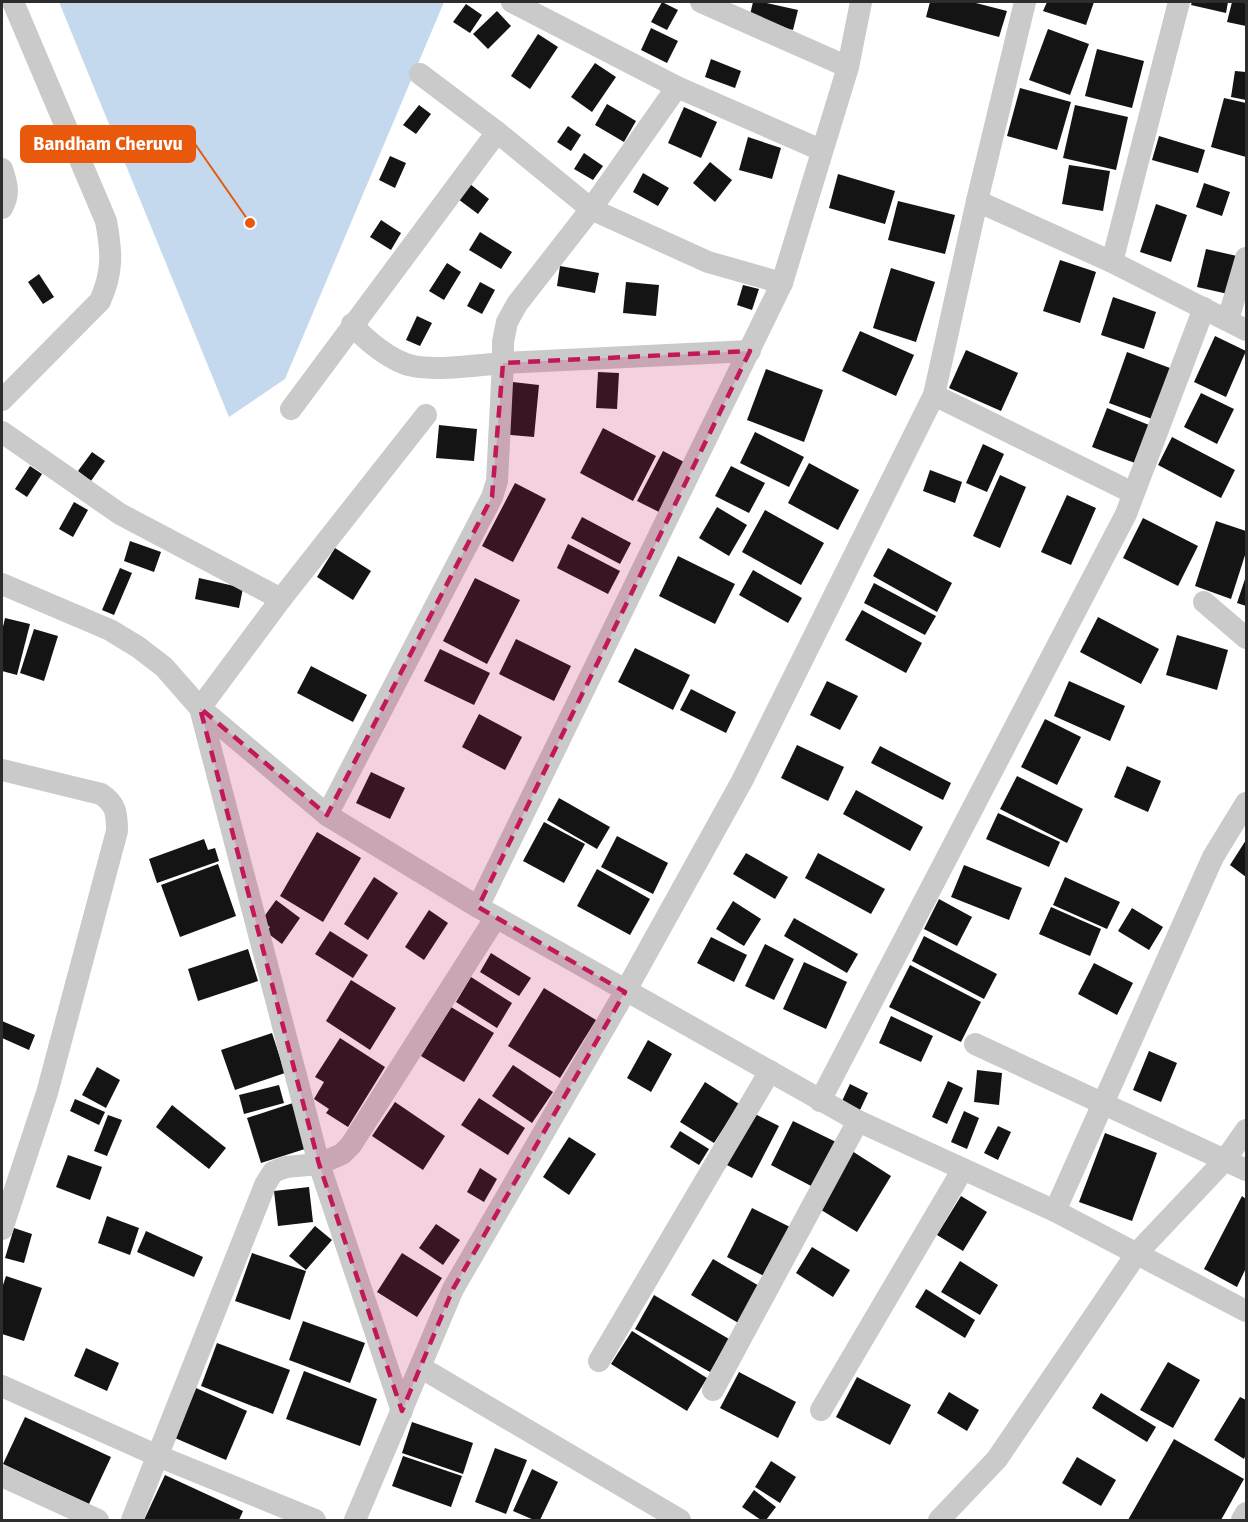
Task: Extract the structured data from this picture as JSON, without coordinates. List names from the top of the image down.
{
  "places": ["Bandham Cheruvu"]
}
